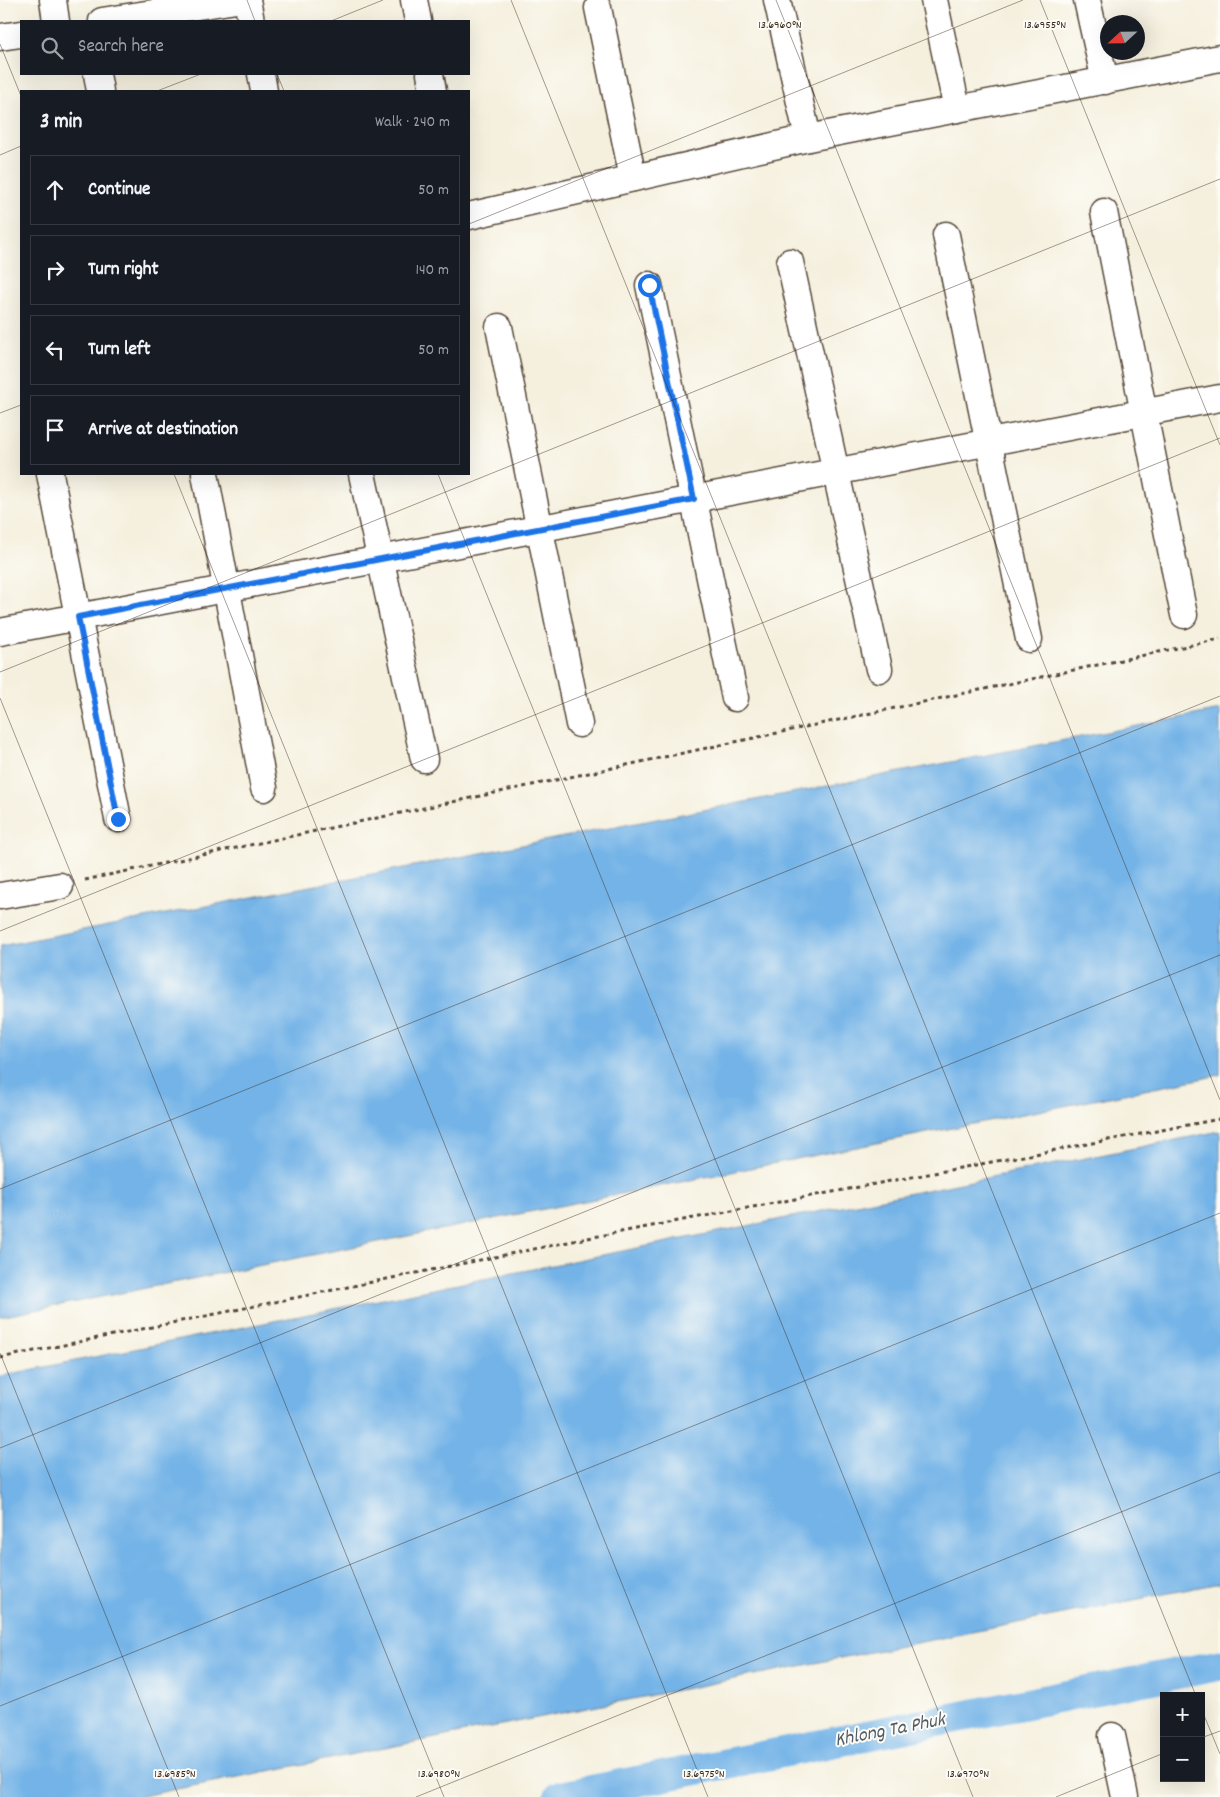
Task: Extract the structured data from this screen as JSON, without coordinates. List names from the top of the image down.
{
  "water": ["Khlong Ta Phuk"],
  "north": "left",
  "page": {
    "search": "Search here",
    "heading": ["3 min", "Walk · 240 m"],
    "list": [
      ["Continue", "50 m"],
      ["Turn right", "140 m"],
      ["Turn left", "50 m"],
      "Arrive at destination"
    ],
    "map_buttons": ["+", "−"]
  },
  "coordinates": [
    "13.6960°N",
    "13.6955°N",
    "13.6985°N",
    "13.6980°N",
    "13.6975°N",
    "13.6970°N"
  ]
}
